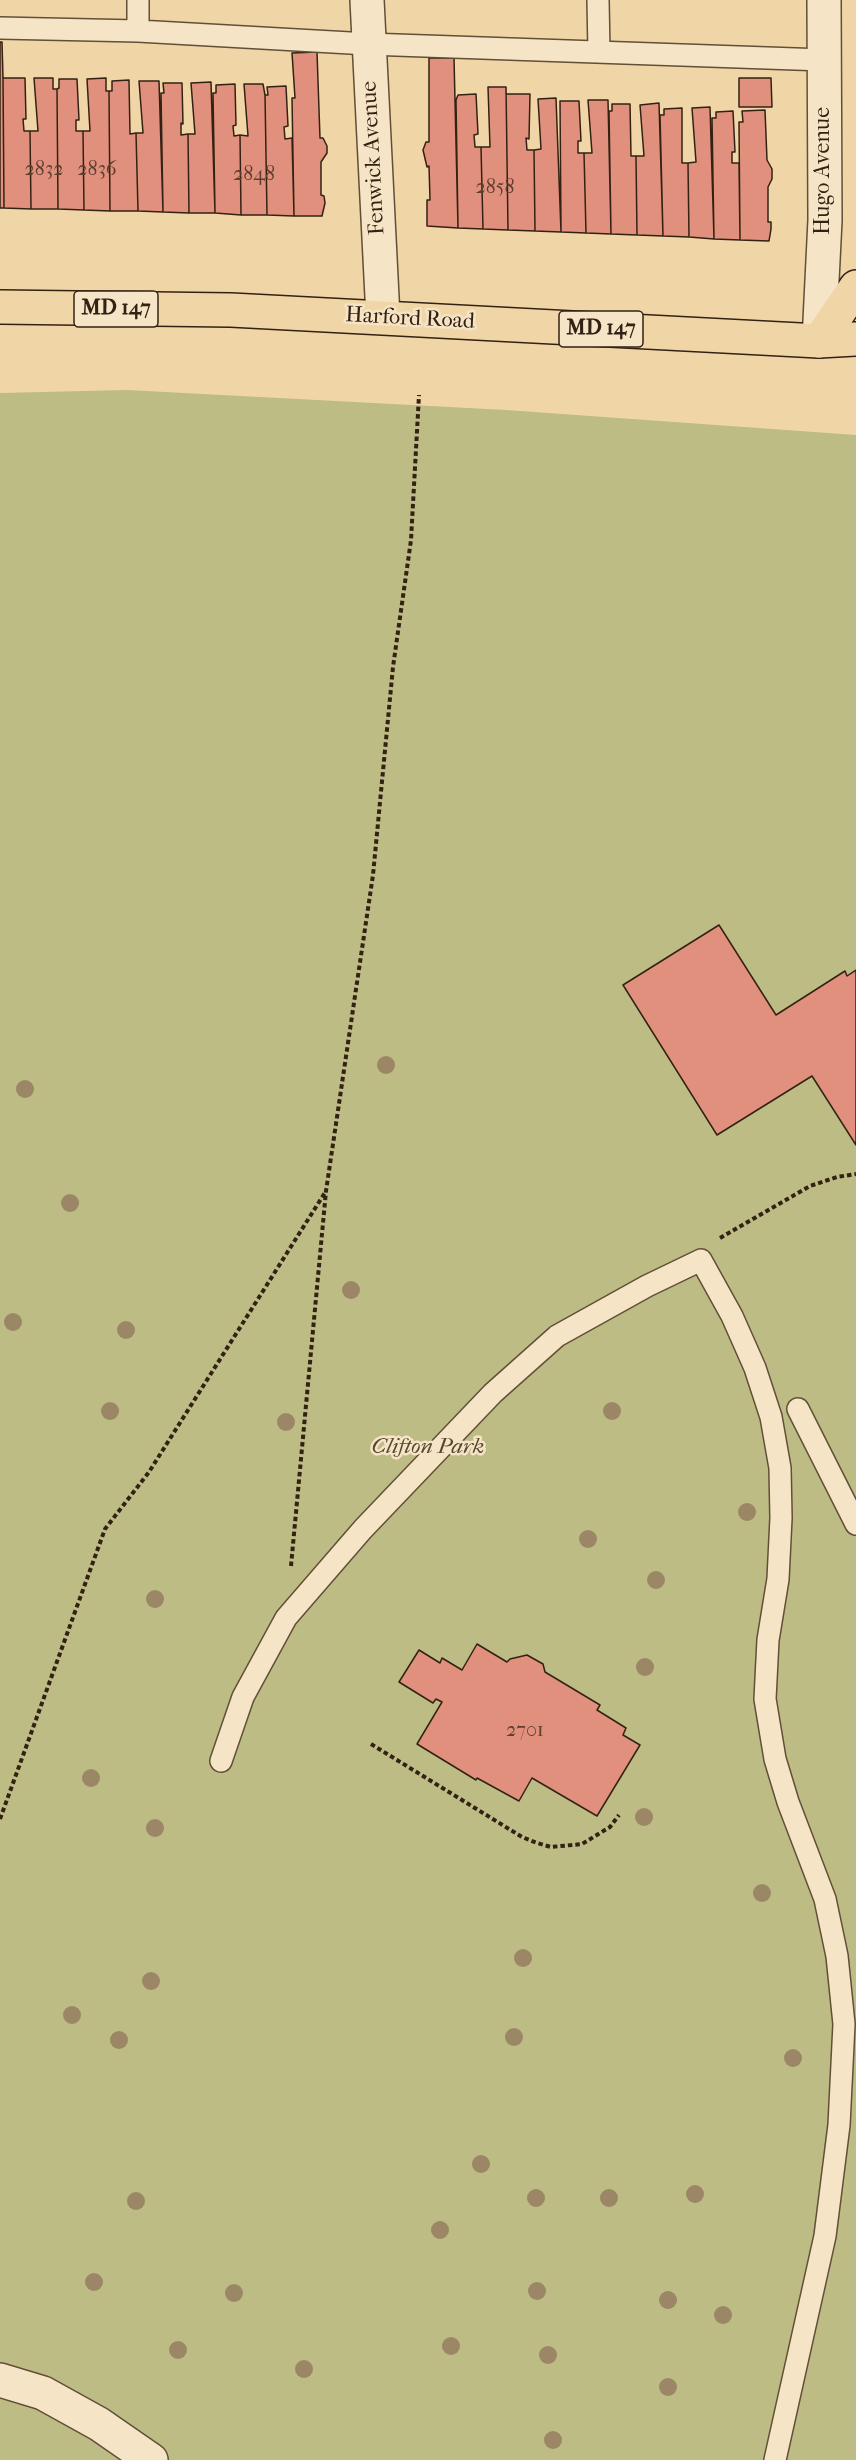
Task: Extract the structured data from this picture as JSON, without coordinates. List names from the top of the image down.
{
  "streets": {
    "main road": ["MD 147", "Harford Road"],
    "street": ["Fenwick Avenue", "Hugo Avenue"]
  },
  "crossings": [
    ["Fenwick Avenue", "Harford Road"],
    ["Hugo Avenue", "Harford Road"]
  ],
  "parks": ["Clifton Park"],
  "house_numbers": [
    "2832",
    "2836",
    "2848",
    "2858",
    "2701"
  ]
}
